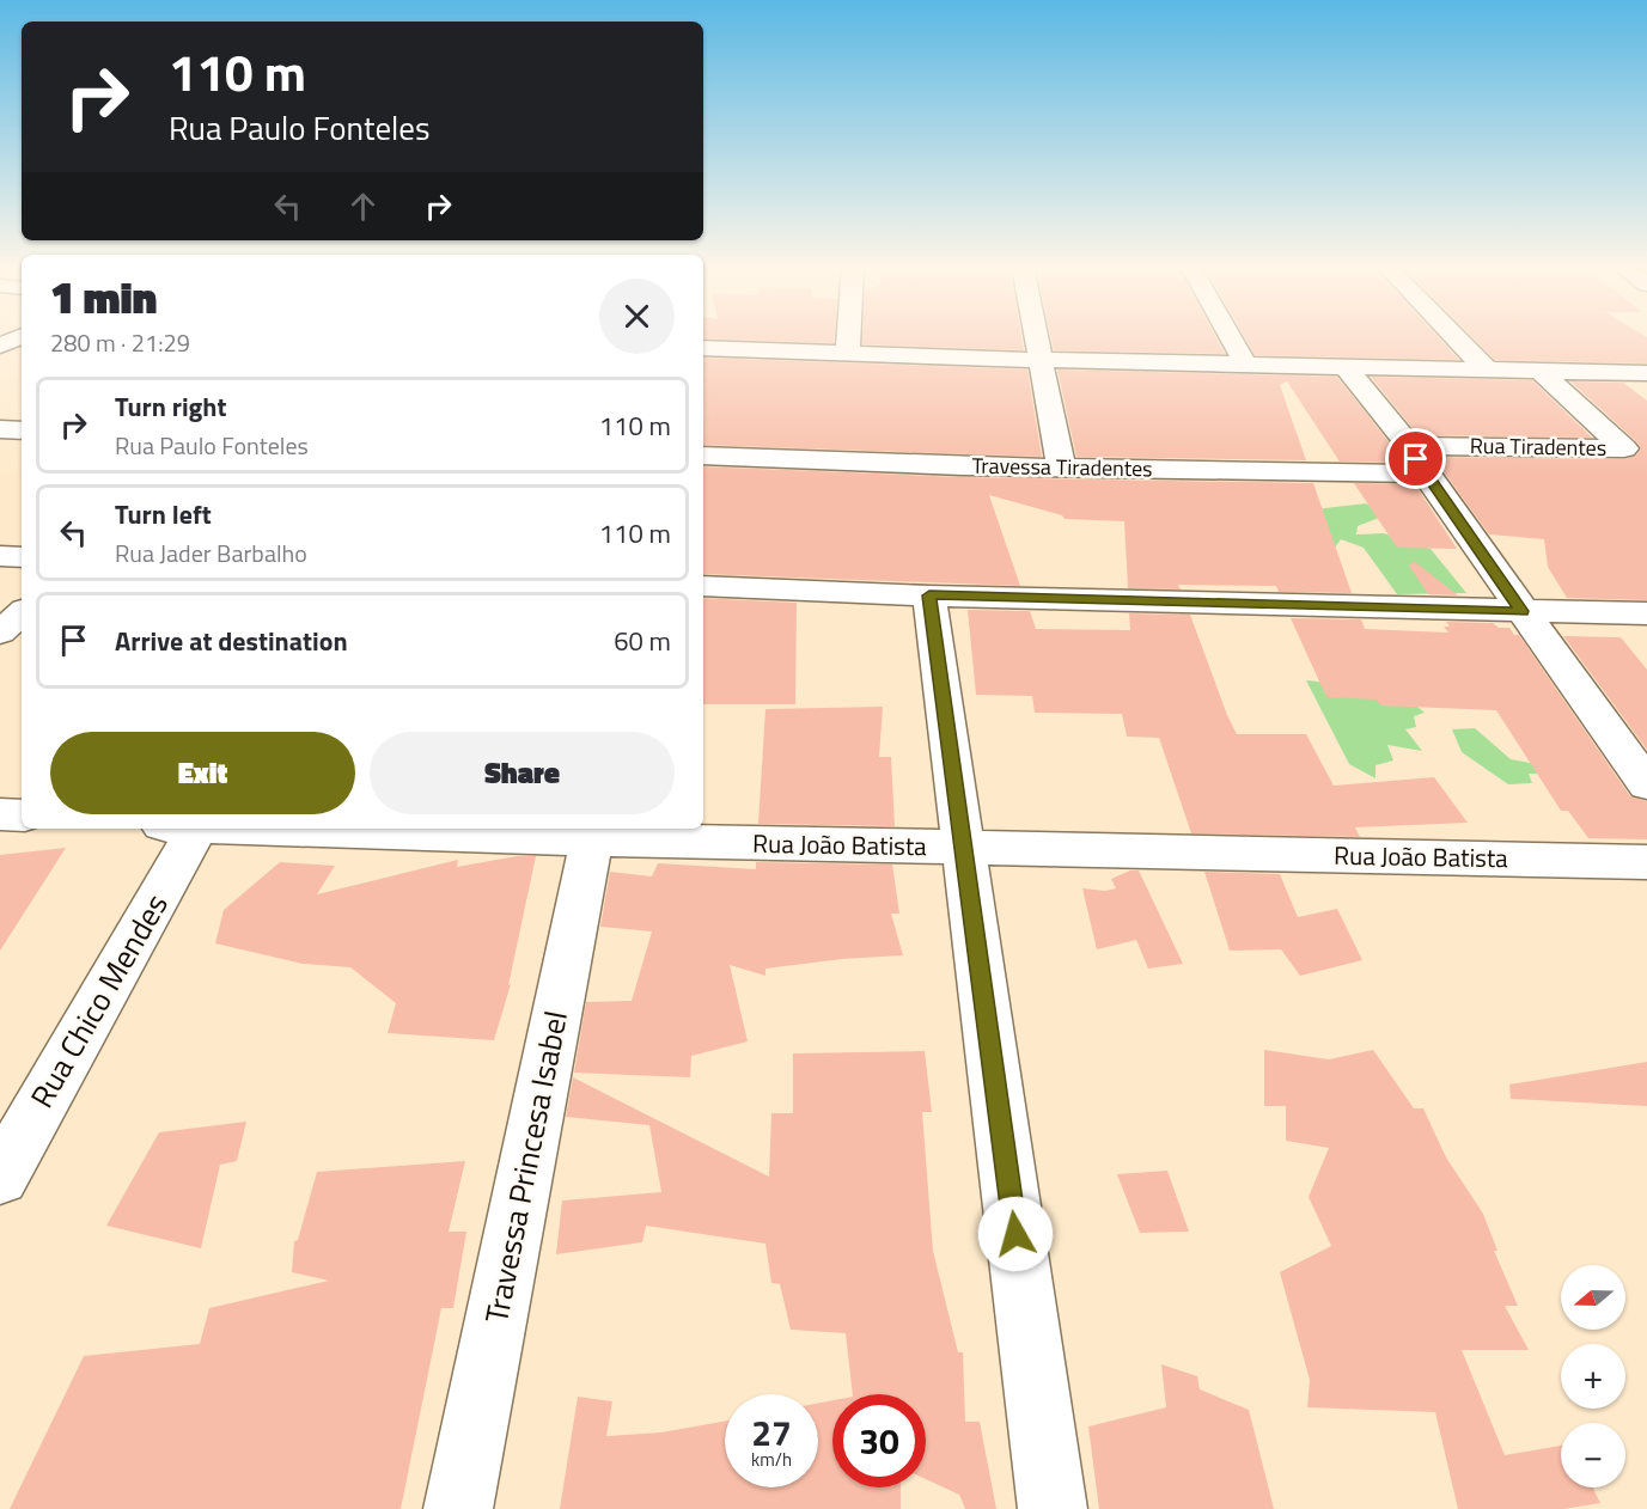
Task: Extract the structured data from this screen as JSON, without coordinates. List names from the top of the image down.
{
  "streets": {
    "street": [
      "Rua Tiradentes",
      "Travessa Tiradentes",
      "Rua João Batista",
      "Rua Chico Mendes",
      "Travessa Princesa Isabel"
    ]
  },
  "crossings": [
    ["Rua Tiradentes", "Travessa Tiradentes"],
    ["Rua João Batista", "Travessa Princesa Isabel"]
  ],
  "north": "left",
  "page": {
    "turn": ["110 m", "Rua Paulo Fonteles"],
    "heading": ["1 min", "280 m · 21:29"],
    "list": [
      {
        "name": "Turn right",
        "note": "Rua Paulo Fonteles",
        "value": "110 m"
      },
      {
        "name": "Turn left",
        "note": "Rua Jader Barbalho",
        "value": "110 m"
      },
      {
        "name": "Arrive at destination",
        "value": "60 m"
      }
    ],
    "buttons": ["Exit", "Share"],
    "map_buttons": ["+", "−"],
    "speed": "27 km/h",
    "limit": "30"
  }
}
